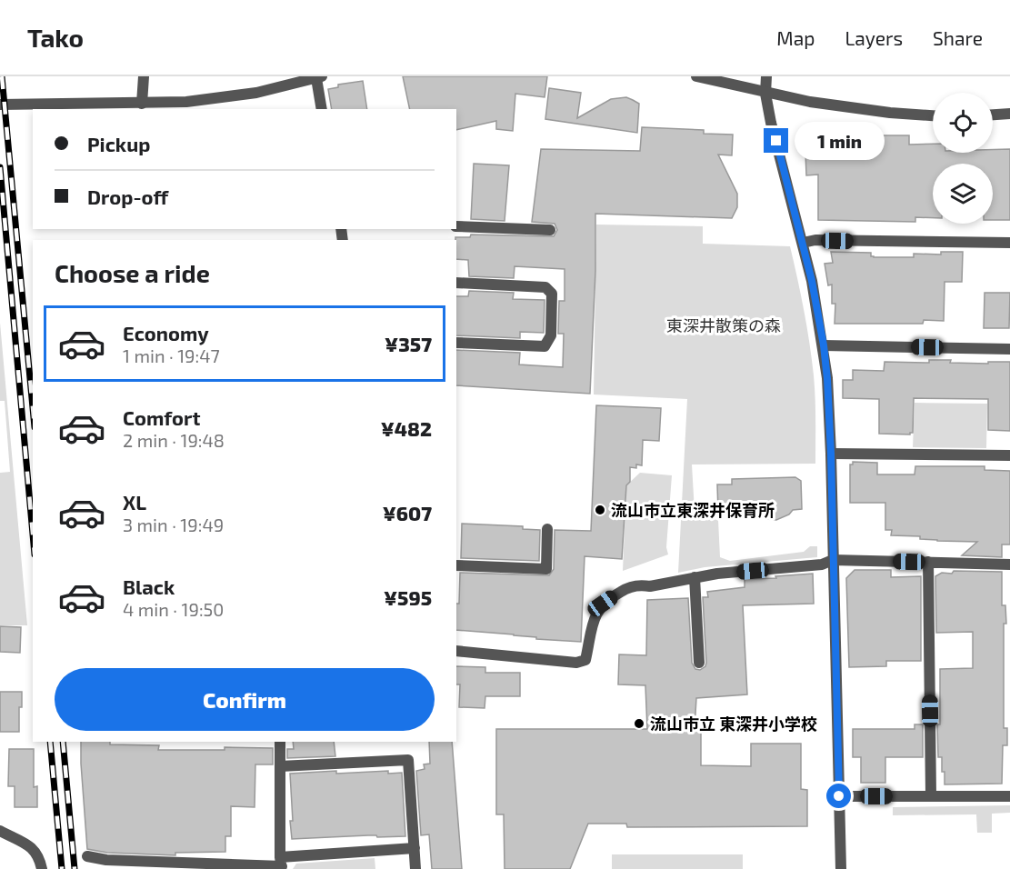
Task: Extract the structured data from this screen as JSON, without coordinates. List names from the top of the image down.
{
  "parks": ["東深井散策の森"],
  "places": ["流山市立東深井保育所", "流山市立 東深井小学校"],
  "page": {
    "header": "Tako",
    "nav": ["Map", "Layers", "Share"],
    "banner": ["Pickup", "Drop-off"],
    "bubble": "1 min",
    "heading": "Choose a ride",
    "list": [
      {
        "name": "Economy",
        "note": "1 min · 19:47",
        "value": "¥357"
      },
      {
        "name": "Comfort",
        "note": "2 min · 19:48",
        "value": "¥482"
      },
      {
        "name": "XL",
        "note": "3 min · 19:49",
        "value": "¥607"
      },
      {
        "name": "Black",
        "note": "4 min · 19:50",
        "value": "¥595"
      }
    ],
    "buttons": "Confirm"
  }
}
